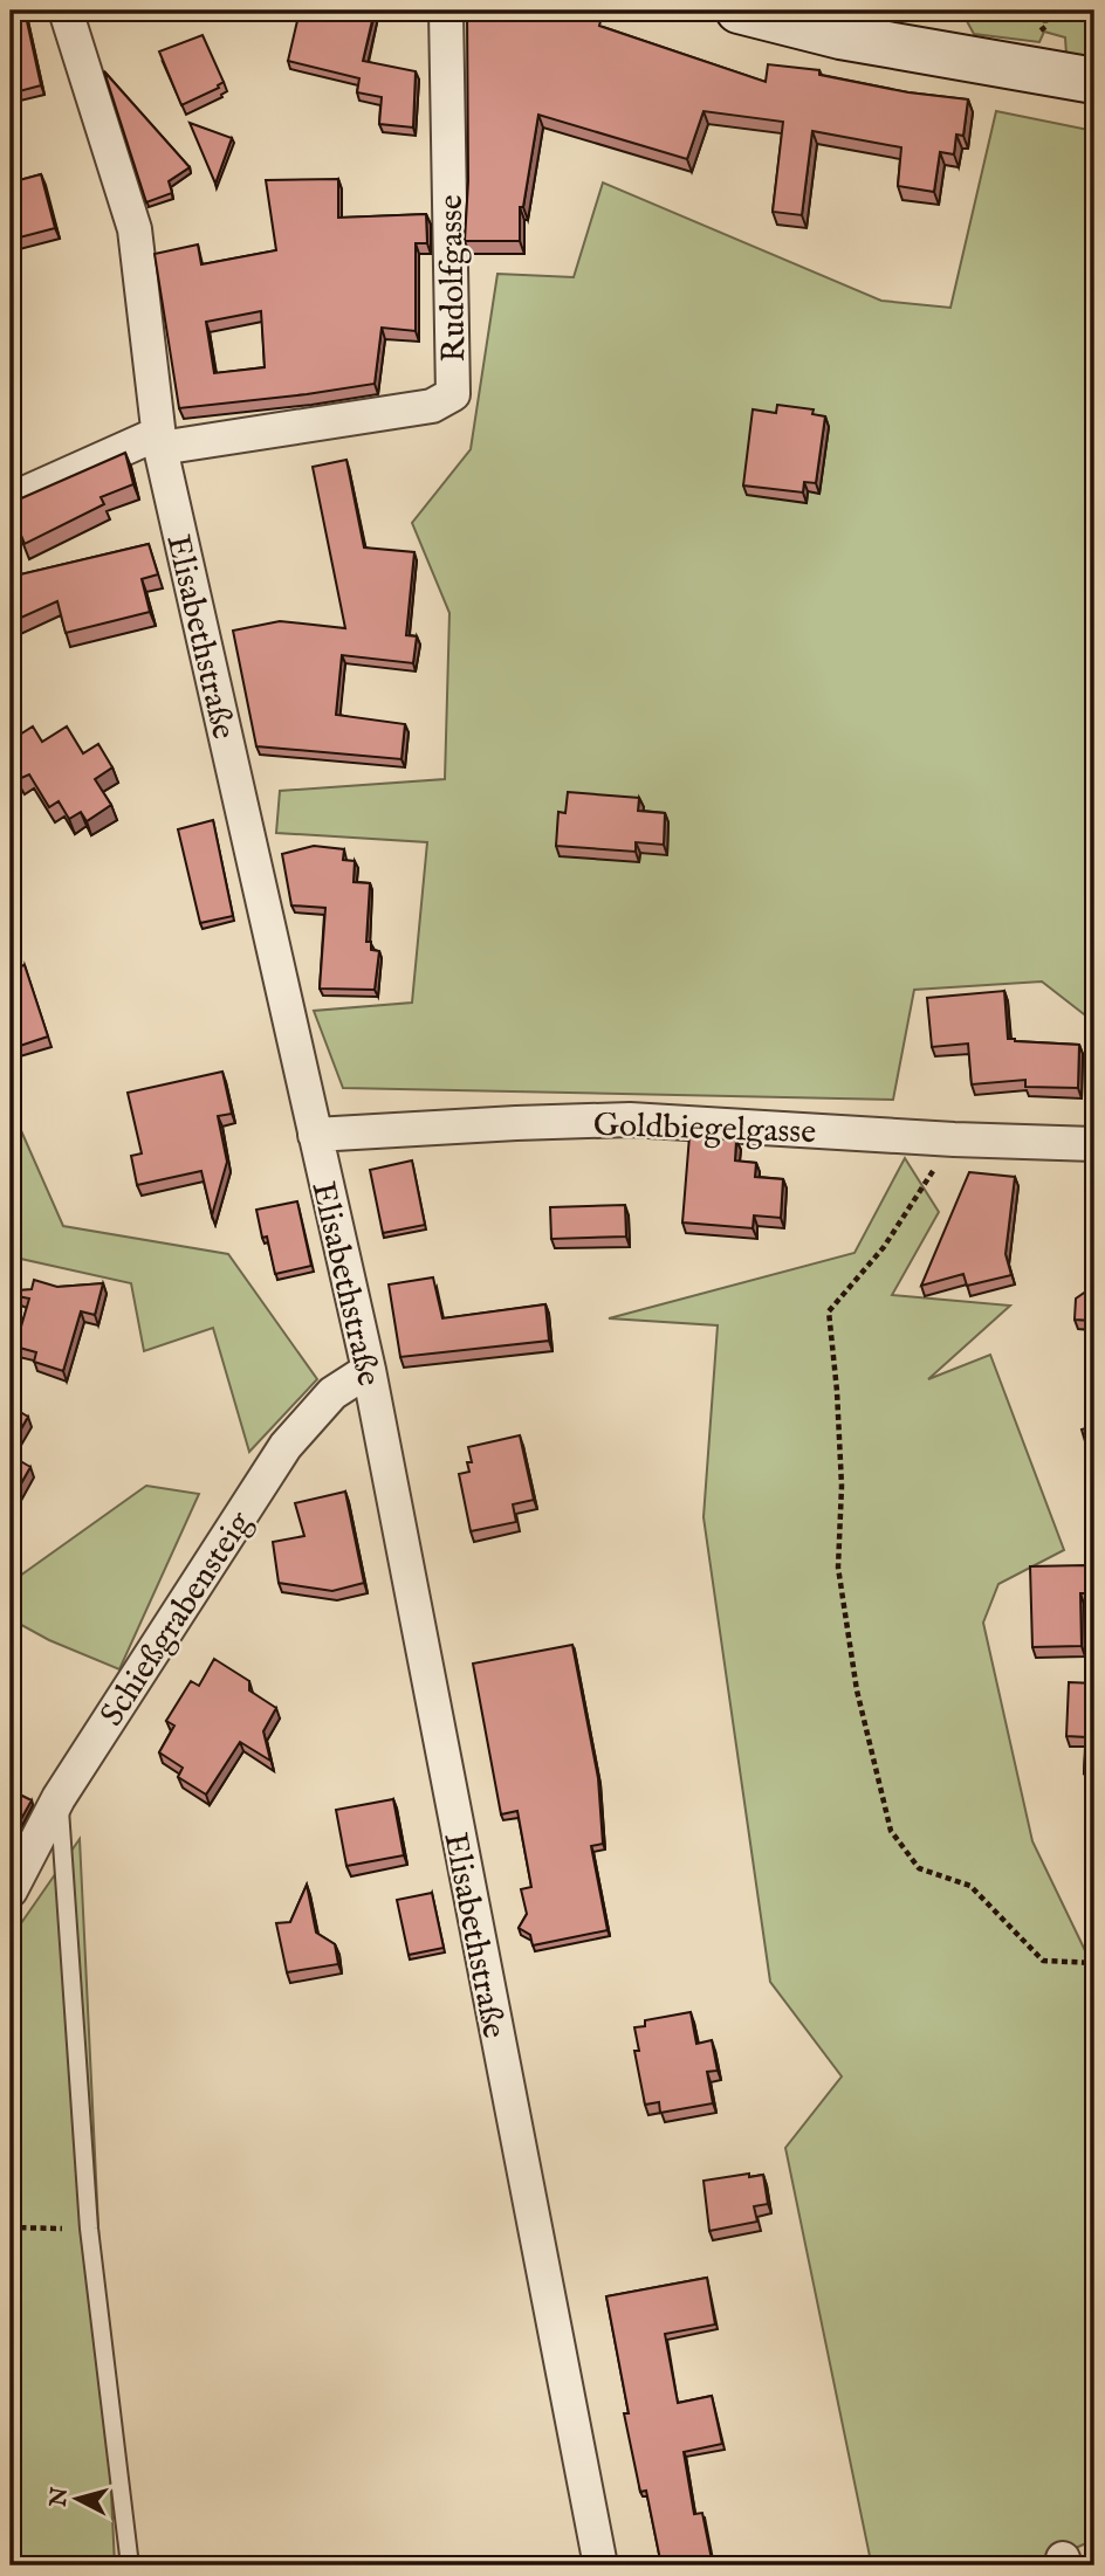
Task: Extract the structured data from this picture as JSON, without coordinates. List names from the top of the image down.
{
  "streets": {
    "street": [
      "Rudolfgasse",
      "Elisabethstraße",
      "Goldbiegelgasse",
      "Schießgrabensteig"
    ]
  },
  "crossings": [
    ["Rudolfgasse", "Elisabethstraße"],
    ["Elisabethstraße", "Goldbiegelgasse"],
    ["Elisabethstraße", "Schießgrabensteig"]
  ],
  "north": "left"
}
